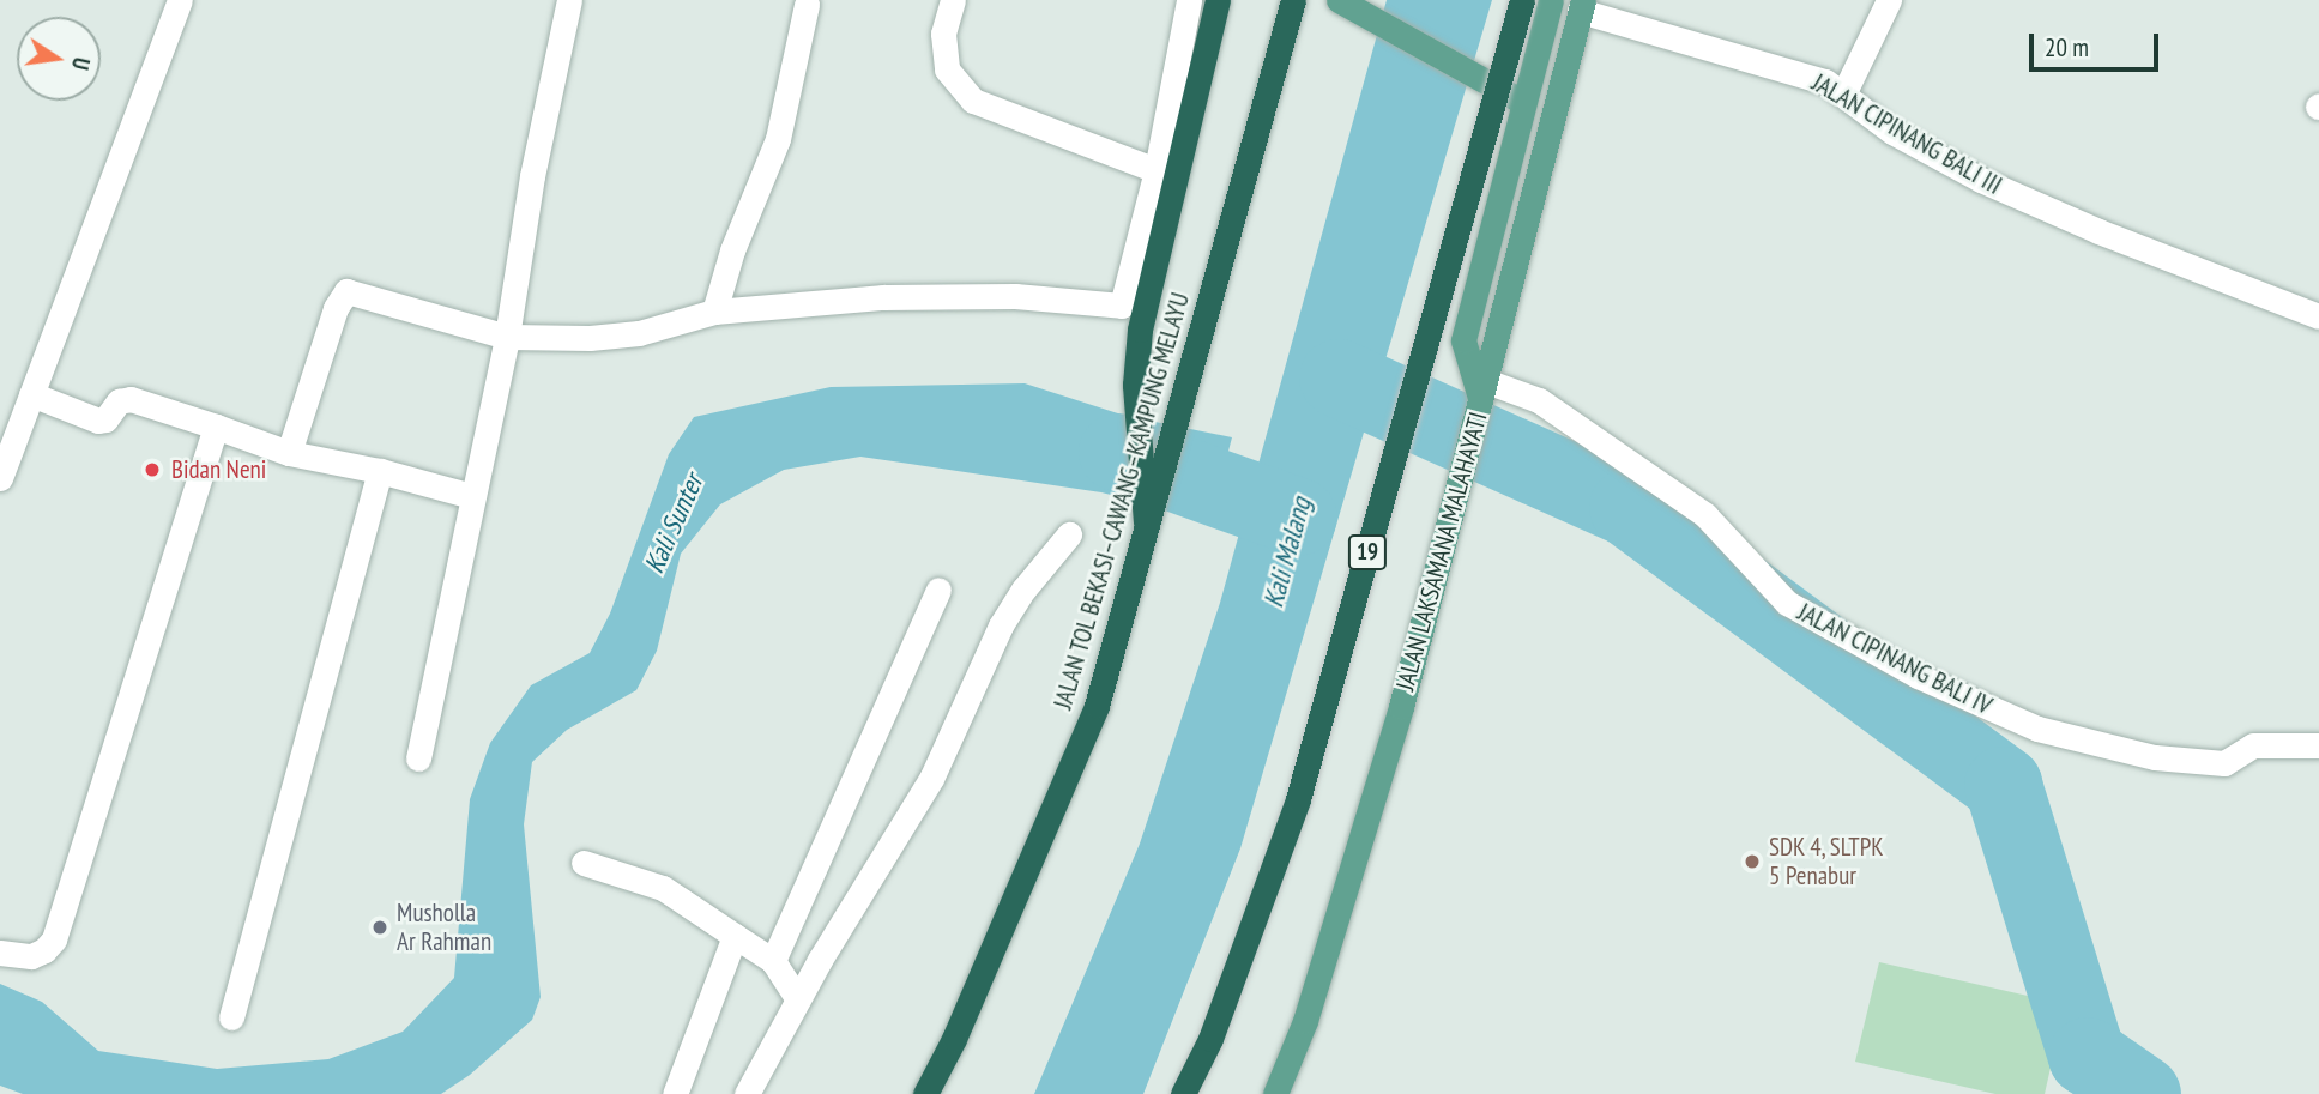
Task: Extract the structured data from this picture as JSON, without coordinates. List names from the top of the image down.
{
  "streets": {
    "highway": ["JALAN TOL BEKASI–CAWANG–KAMPUNG MELAYU", "19"],
    "main road": ["JALAN LAKSAMANA MALAHAYATI"],
    "street": ["JALAN CIPINANG BALI III", "JALAN CIPINANG BALI IV"]
  },
  "crossings": [
    ["JALAN CIPINANG BALI III", "JALAN LAKSAMANA MALAHAYATI"],
    ["JALAN LAKSAMANA MALAHAYATI", "JALAN CIPINANG BALI IV"]
  ],
  "water": ["Kali Sunter", "Kali Malang"],
  "places": ["Bidan Neni", "SDK 4, SLTPK 5 Penabur", "Musholla Ar Rahman"],
  "scale_bar": "20 m",
  "north": "right"
}
